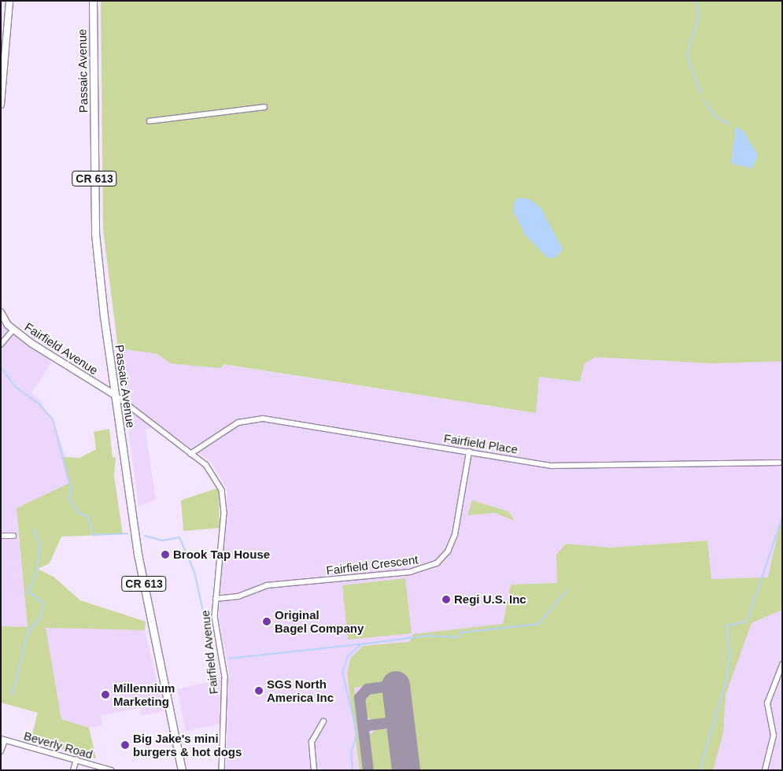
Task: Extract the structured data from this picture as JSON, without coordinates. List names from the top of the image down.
{
  "streets": {
    "main road": ["Passaic Avenue", "CR 613"],
    "street": [
      "Fairfield Avenue",
      "Fairfield Place",
      "Fairfield Crescent",
      "Beverly Road"
    ]
  },
  "crossings": [
    ["Passaic Avenue", "Fairfield Avenue"],
    ["Fairfield Avenue", "Fairfield Place"],
    ["Fairfield Avenue", "Fairfield Crescent"],
    ["Fairfield Place", "Fairfield Crescent"]
  ],
  "places": [
    "Brook Tap House",
    "Regi U.S. Inc",
    "Original Bagel Company",
    "SGS North America Inc",
    "Millennium Marketing",
    "Big Jake's mini burgers & hot dogs"
  ]
}
